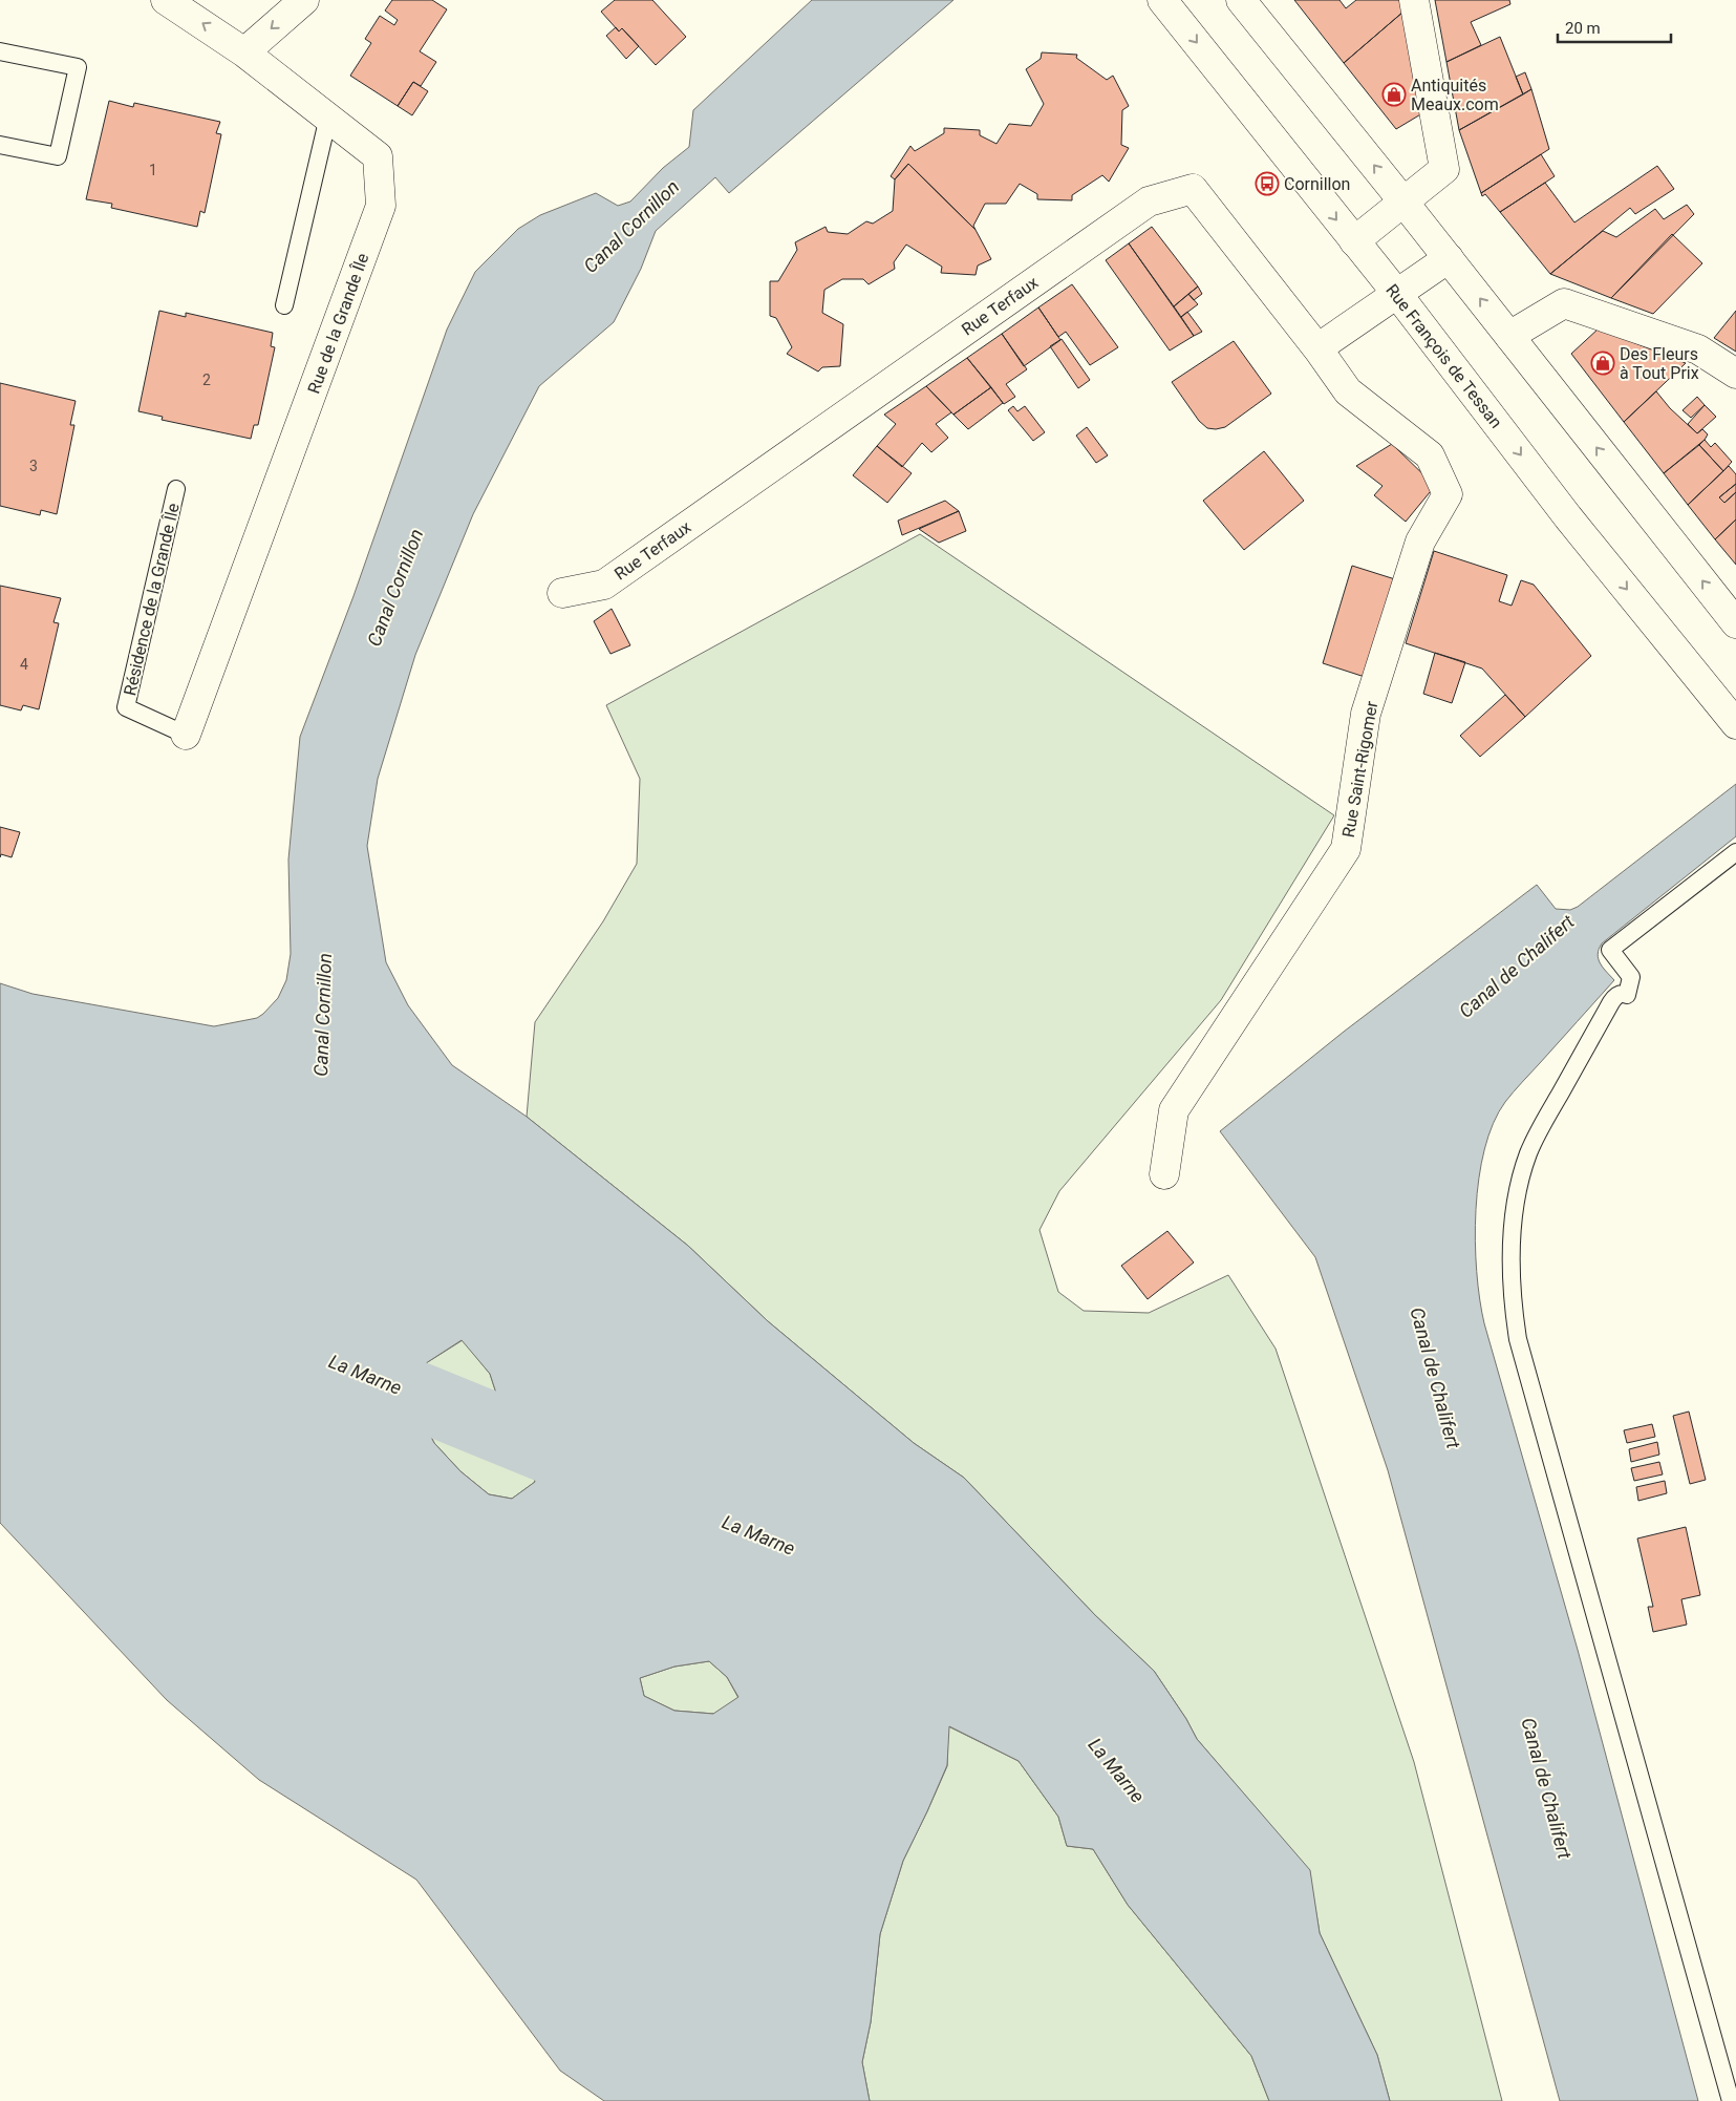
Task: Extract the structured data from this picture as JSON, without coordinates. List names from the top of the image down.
{
  "streets": {
    "street": [
      "Rue Terfaux",
      "Rue de la Grande Île",
      "Rue François de Tessan",
      "Rue Saint-Rigomer"
    ],
    "lane": ["Résidence de la Grande Île"]
  },
  "crossings": [
    ["Rue Terfaux", "Rue Saint-Rigomer"],
    ["Rue de la Grande Île", "Résidence de la Grande Île"]
  ],
  "water": ["Canal Cornillon", "Canal de Chalifert", "La Marne"],
  "places": {
    "shop": ["Antiquités Meaux.com", "Des Fleurs à Tout Prix"],
    "bus stop": ["Cornillon"]
  },
  "house_numbers": [
    "1",
    "2",
    "3",
    "4"
  ],
  "scale_bar": "20 m"
}
